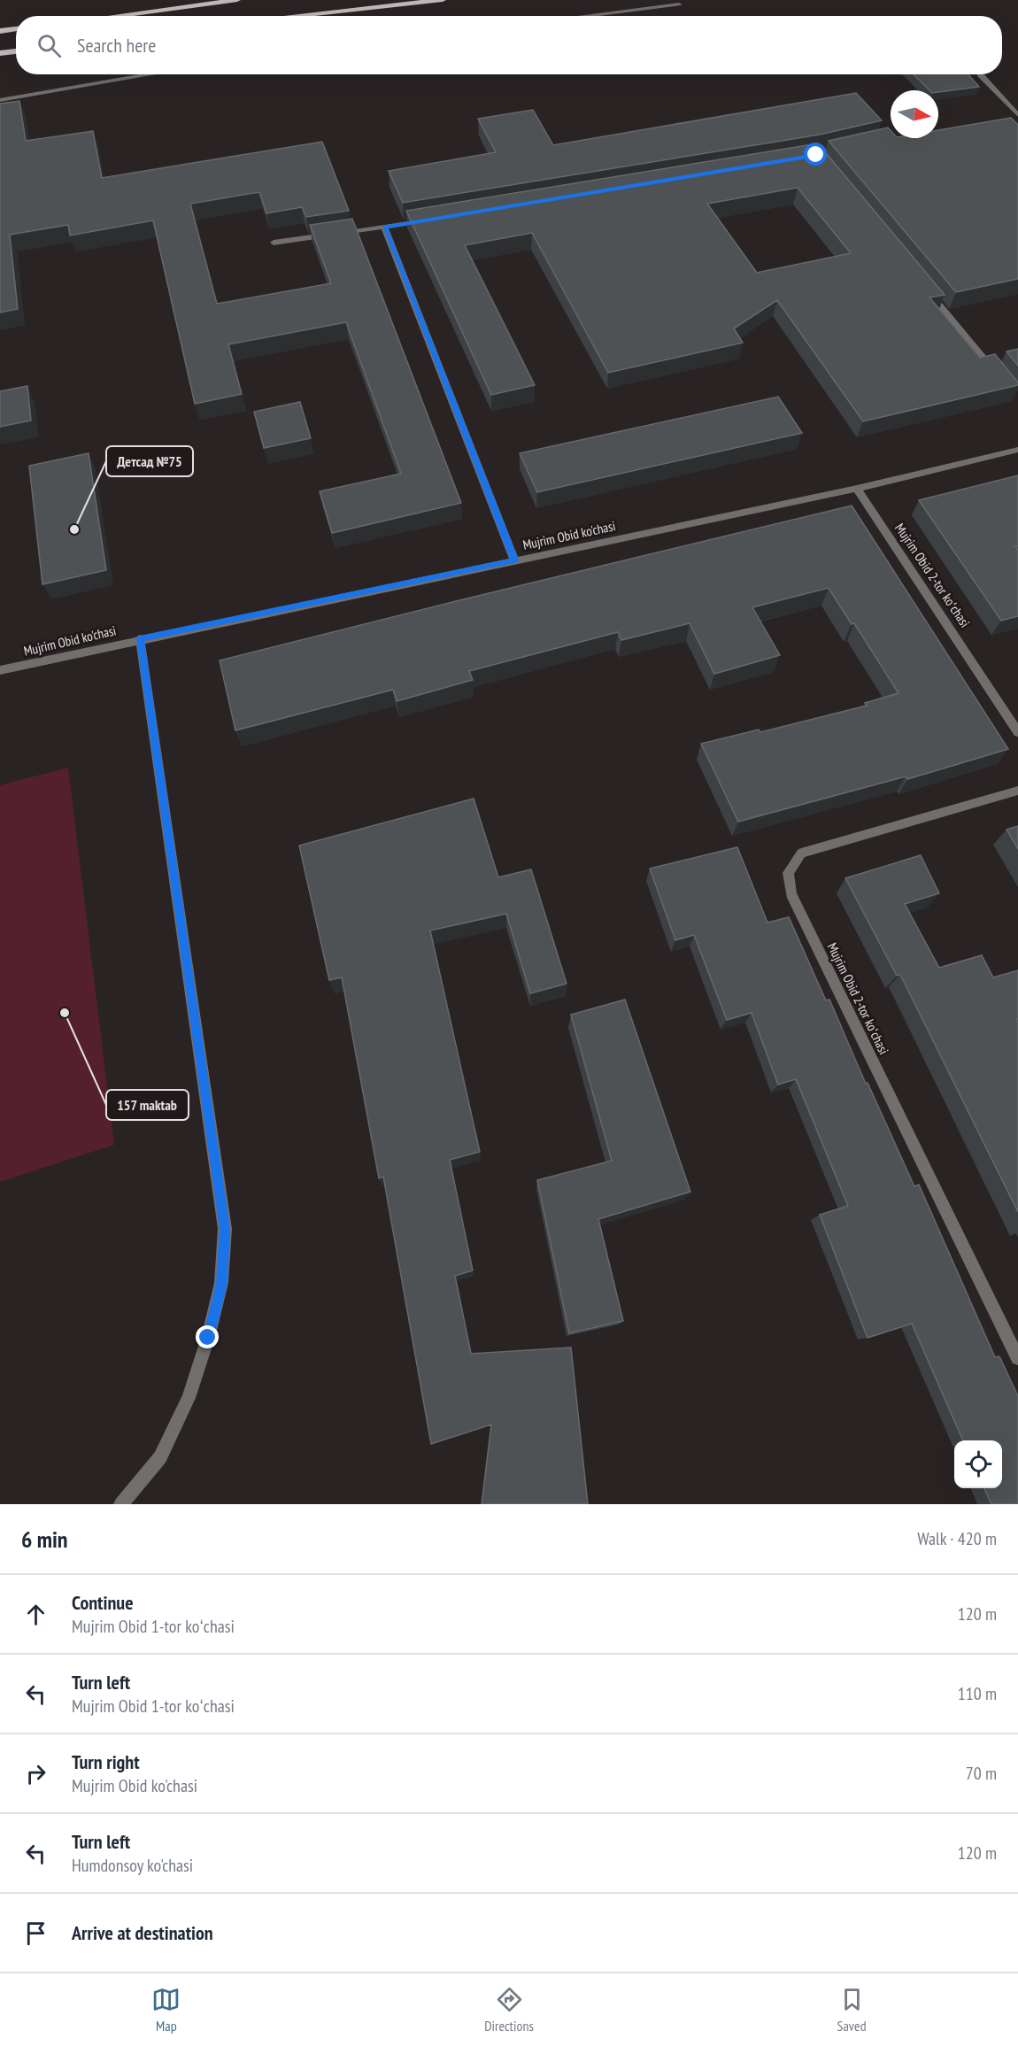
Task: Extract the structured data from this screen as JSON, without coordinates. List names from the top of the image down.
{
  "streets": {
    "street": ["Mujrim Obid ko'chasi", "Mujrim Obid 2-tor koʻchasi"]
  },
  "crossings": [
    ["Mujrim Obid ko'chasi", "Mujrim Obid 2-tor koʻchasi"]
  ],
  "places": ["Детсад №75", "157 maktab"],
  "north": "right",
  "page": {
    "search": "Search here",
    "heading": ["6 min", "Walk · 420 m"],
    "list": [
      ["Continue", "Mujrim Obid 1-tor koʻchasi", "120 m"],
      ["Turn left", "Mujrim Obid 1-tor koʻchasi", "110 m"],
      ["Turn right", "Mujrim Obid ko'chasi", "70 m"],
      ["Turn left", "Humdonsoy ko'chasi", "120 m"],
      "Arrive at destination"
    ],
    "nav": ["Map", "Directions", "Saved"]
  }
}
